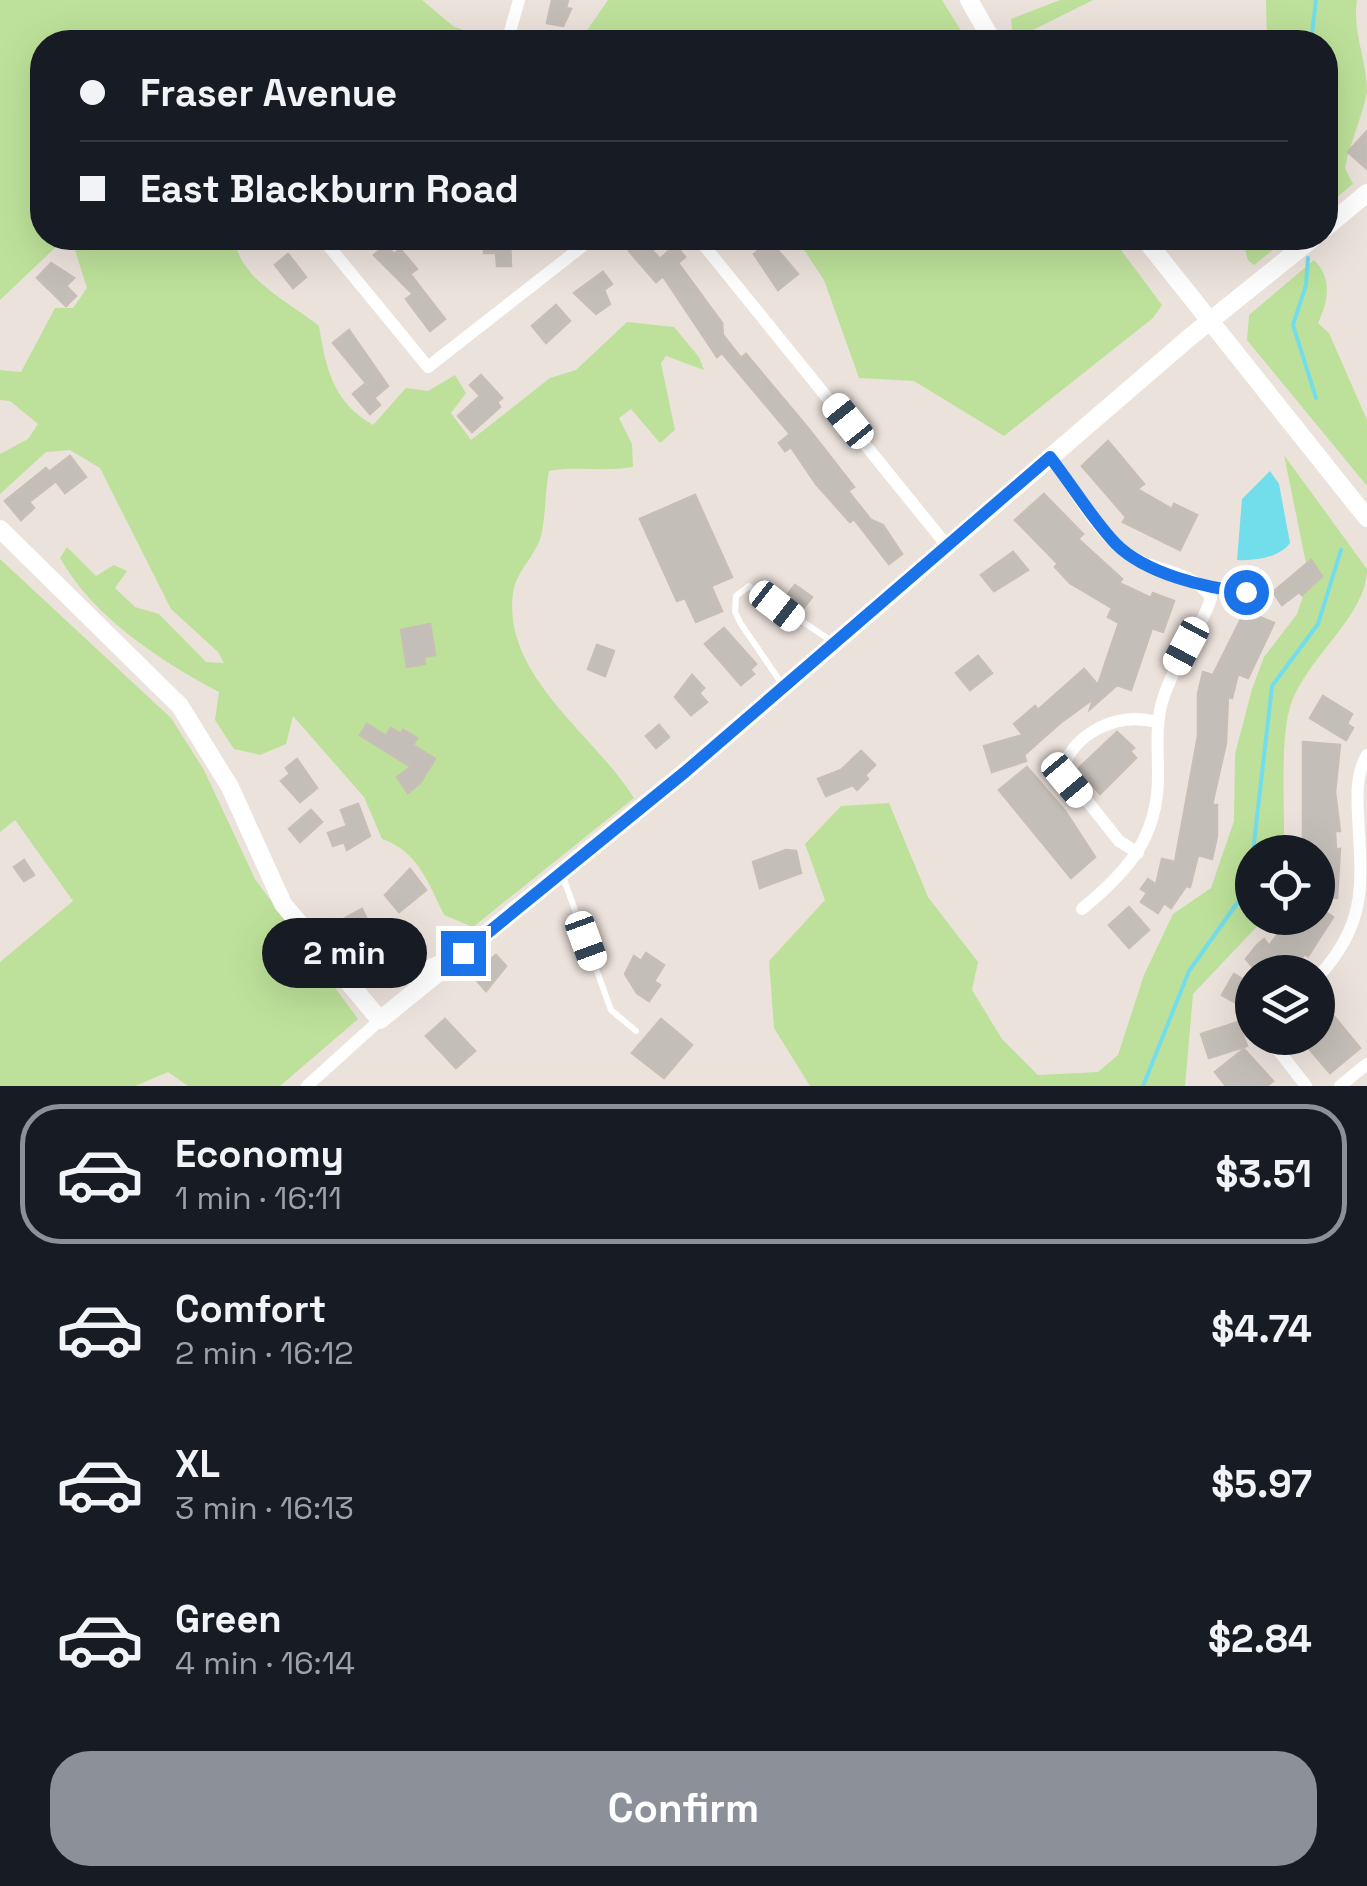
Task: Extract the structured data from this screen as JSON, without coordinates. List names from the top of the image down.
{
  "page": {
    "banner": ["Fraser Avenue", "East Blackburn Road"],
    "bubble": "2 min",
    "list": [
      {
        "name": "Economy",
        "note": "1 min · 16:11",
        "value": "$3.51"
      },
      {
        "name": "Comfort",
        "note": "2 min · 16:12",
        "value": "$4.74"
      },
      {
        "name": "XL",
        "note": "3 min · 16:13",
        "value": "$5.97"
      },
      {
        "name": "Green",
        "note": "4 min · 16:14",
        "value": "$2.84"
      }
    ],
    "buttons": "Confirm"
  }
}
